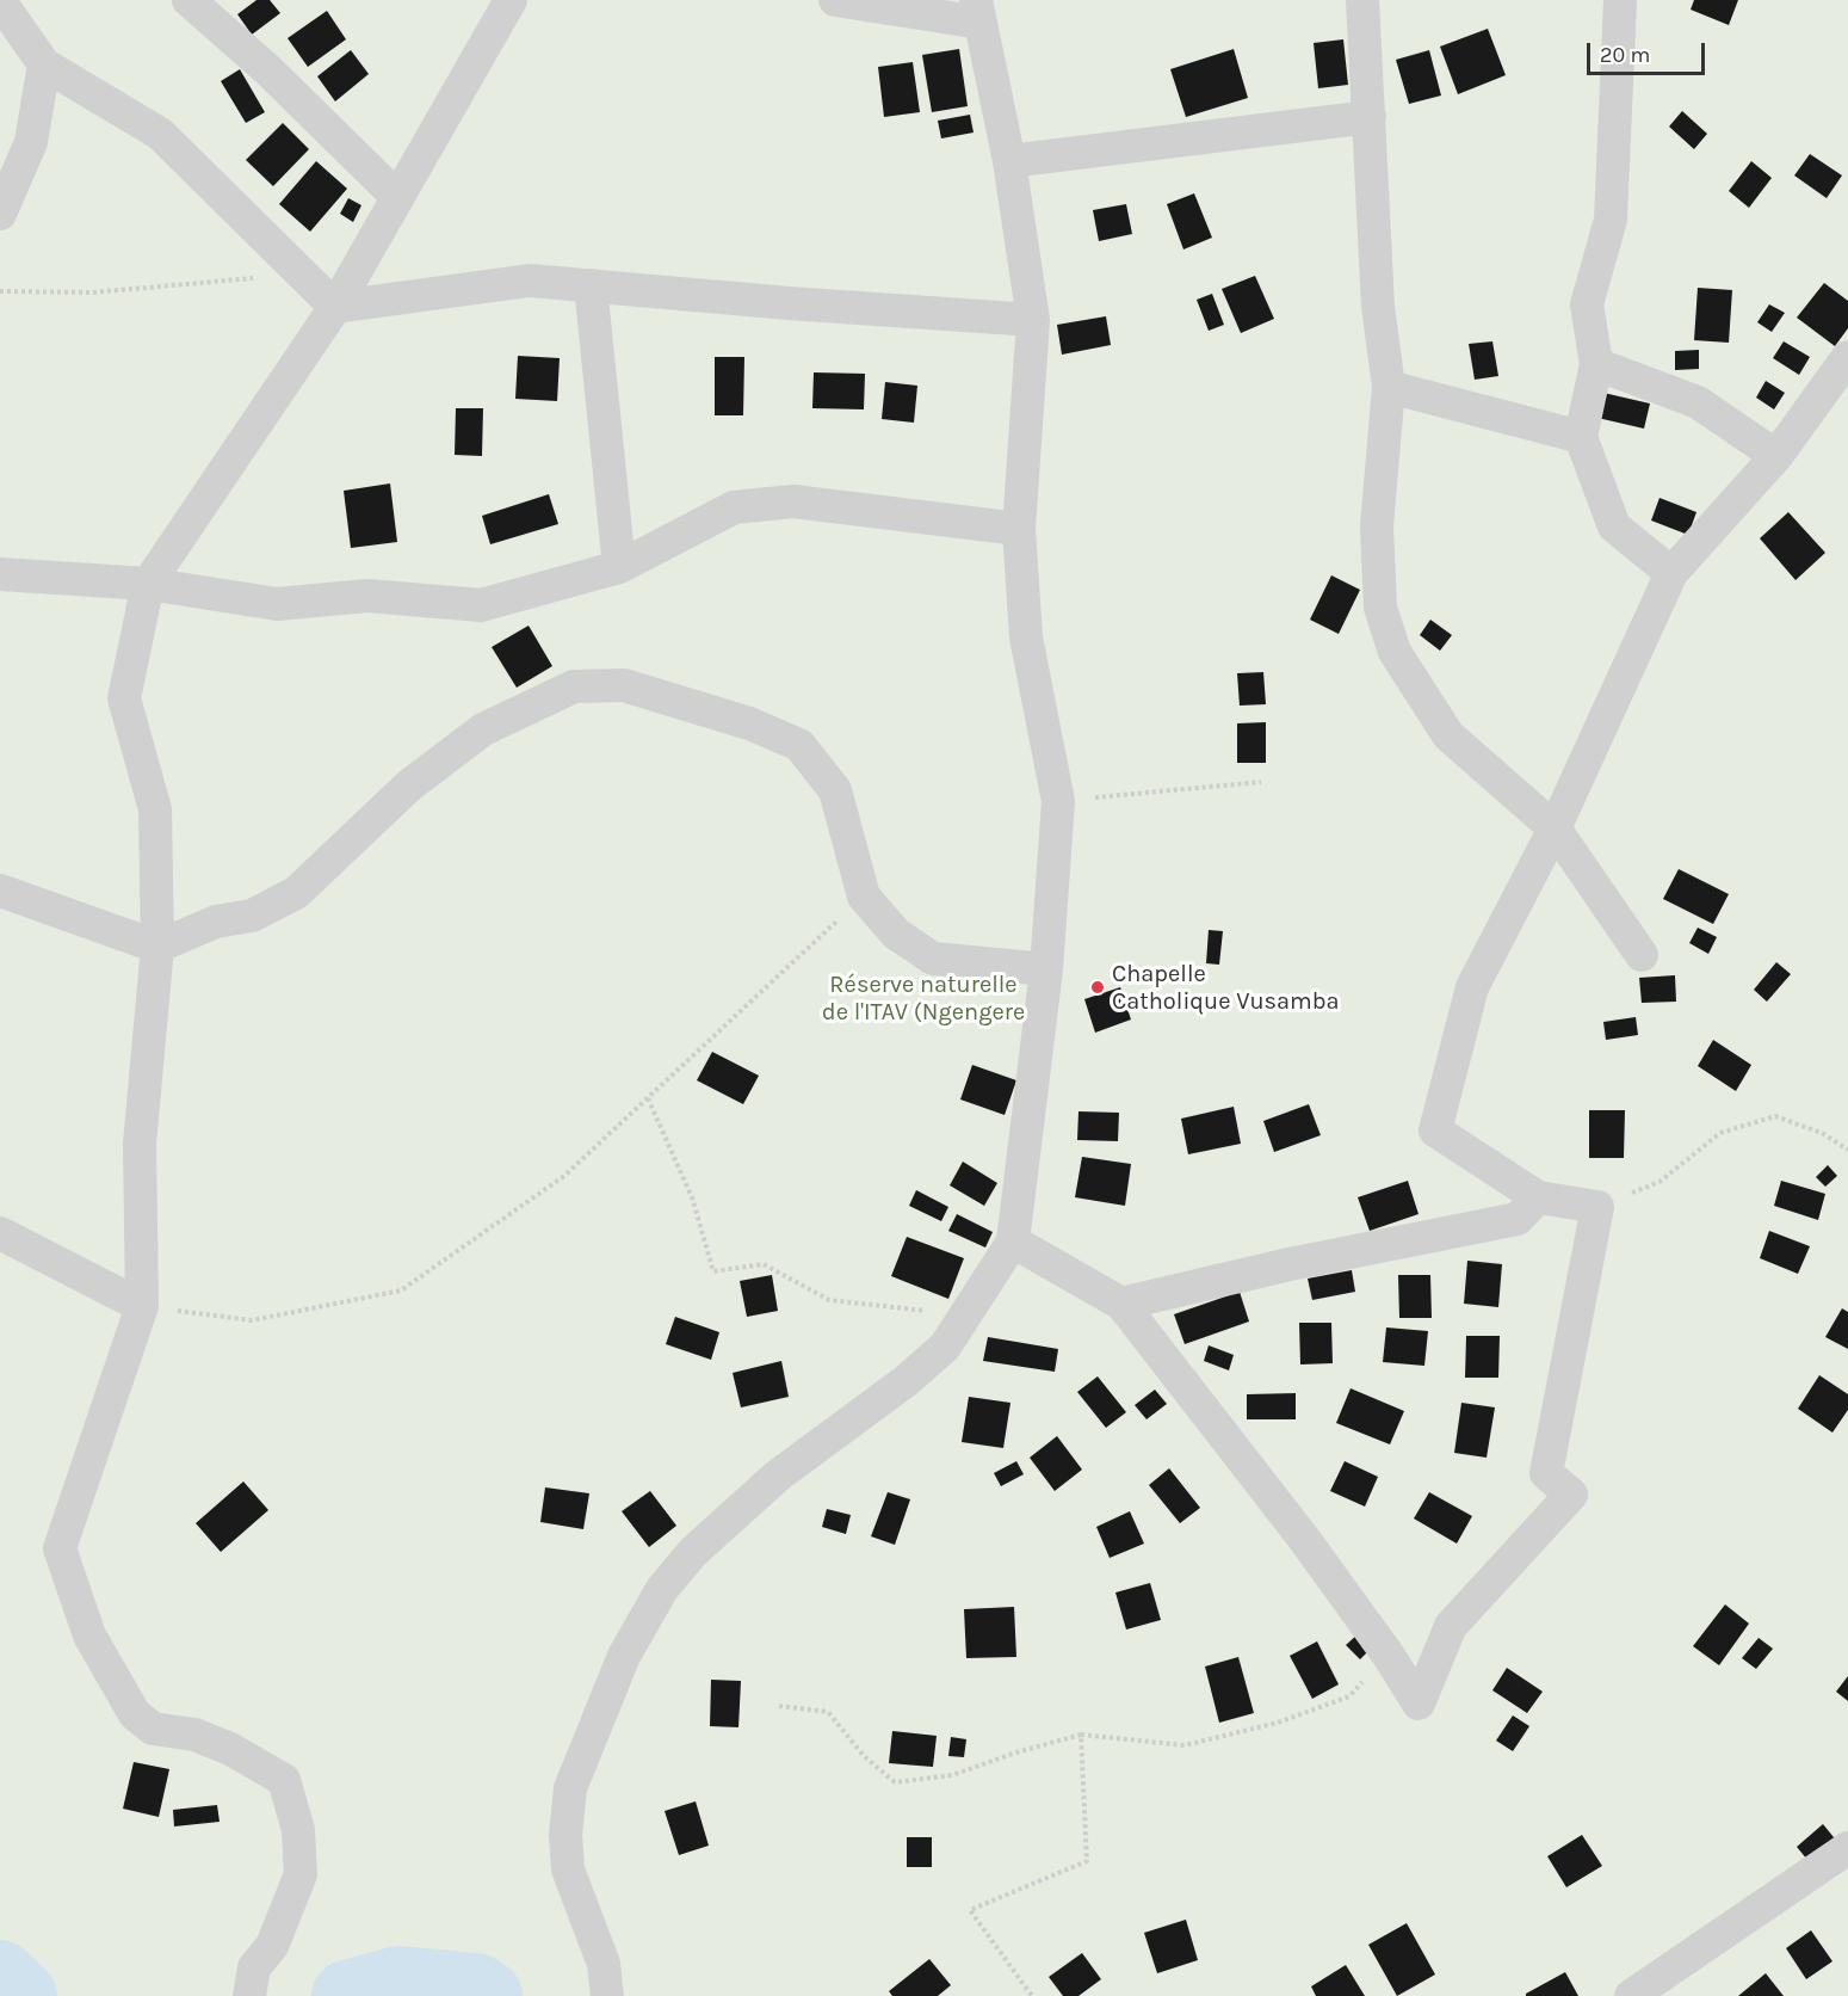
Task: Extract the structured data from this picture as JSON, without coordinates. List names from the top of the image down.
{
  "parks": ["Réserve naturelle de l'ITAV (Ngengere"],
  "places": ["Chapelle Catholique Vusamba"],
  "scale_bar": "20 m"
}
